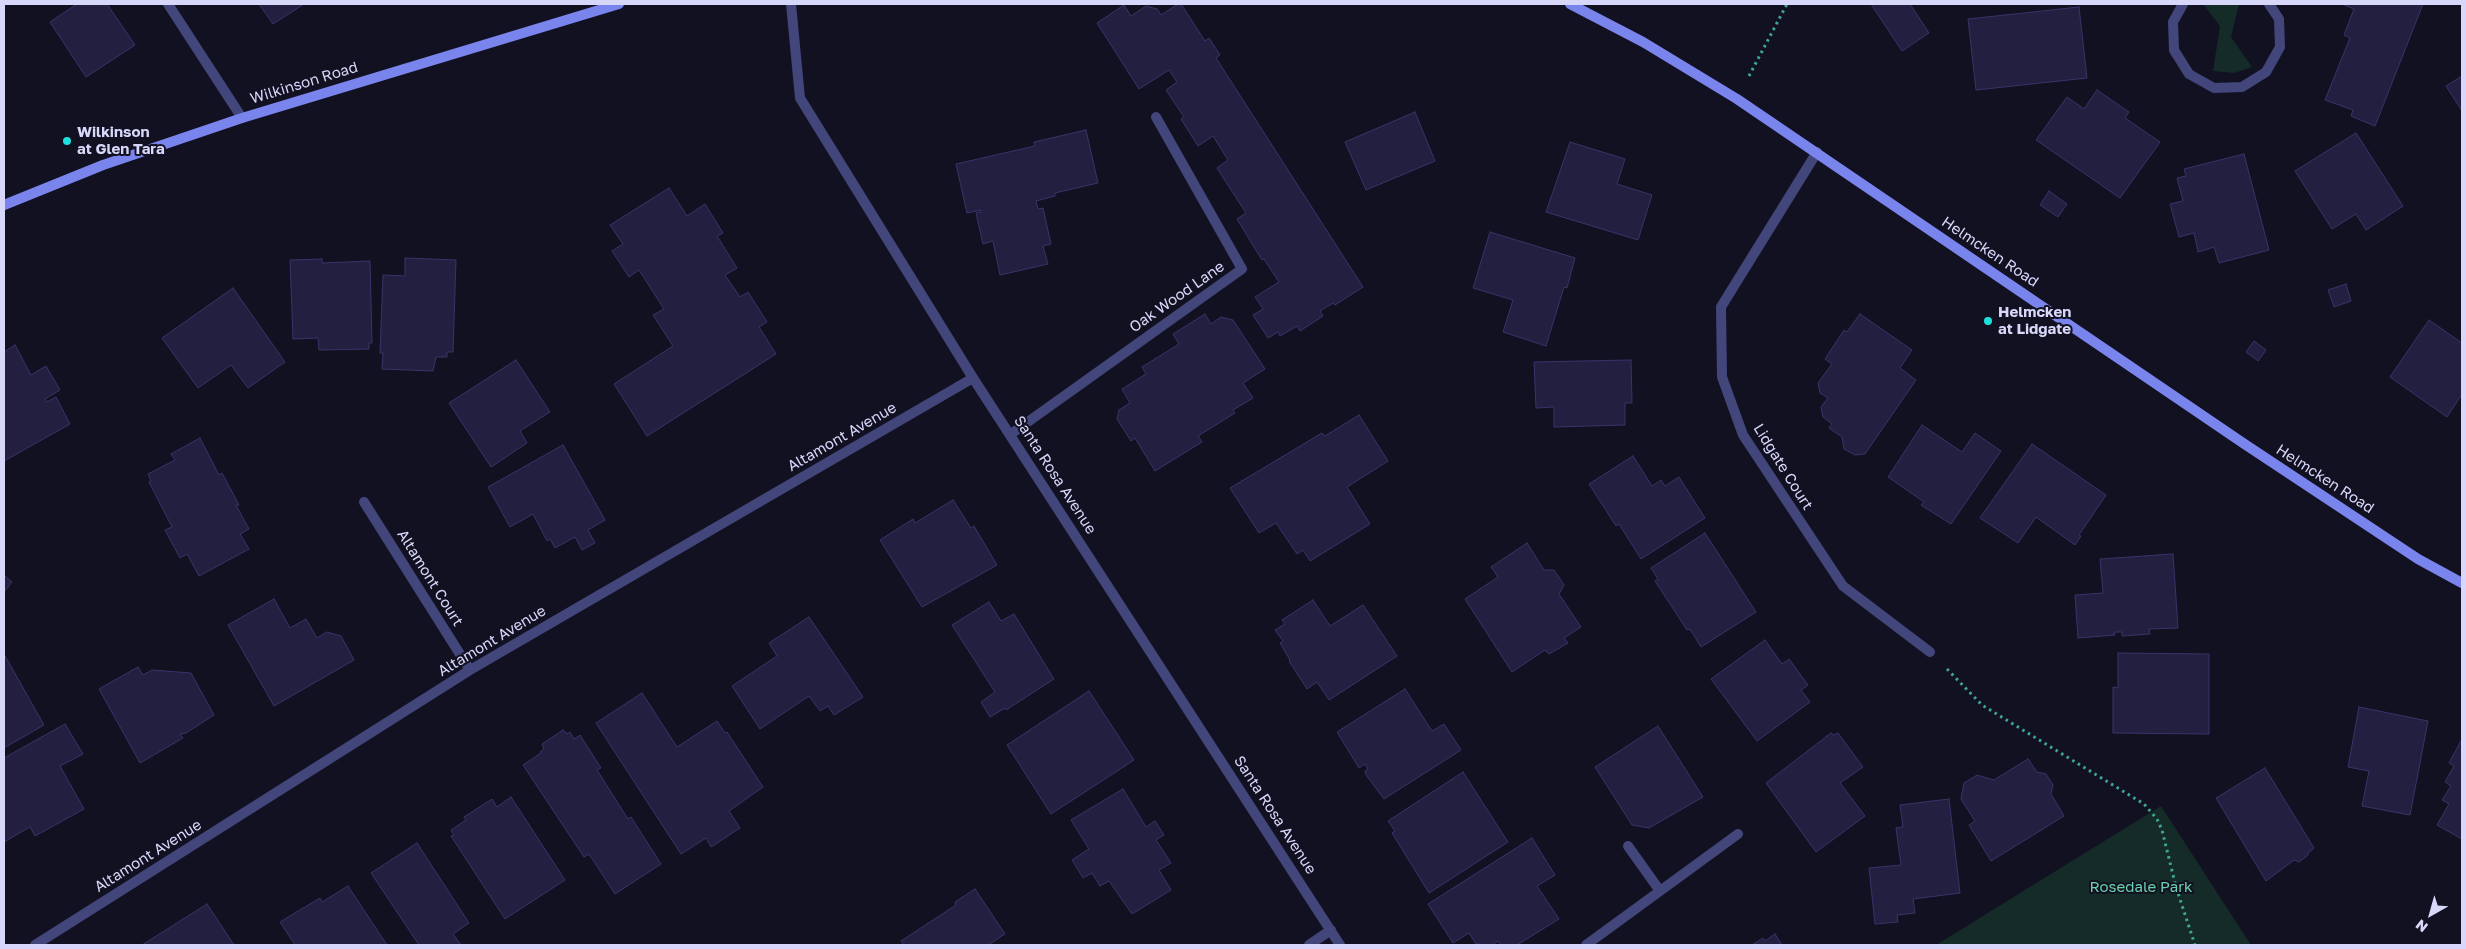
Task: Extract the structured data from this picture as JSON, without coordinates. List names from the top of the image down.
{
  "streets": {
    "main road": ["Wilkinson Road", "Helmcken Road"],
    "street": [
      "Oak Wood Lane",
      "Altamont Avenue",
      "Lidgate Court",
      "Santa Rosa Avenue",
      "Altamont Court"
    ]
  },
  "crossings": [
    ["Helmcken Road", "Lidgate Court"],
    ["Oak Wood Lane", "Santa Rosa Avenue"],
    ["Altamont Avenue", "Santa Rosa Avenue"],
    ["Altamont Avenue", "Altamont Court"]
  ],
  "parks": ["Rosedale Park"],
  "places": ["Wilkinson at Glen Tara", "Helmcken at Lidgate"],
  "north": "bottom left"
}
